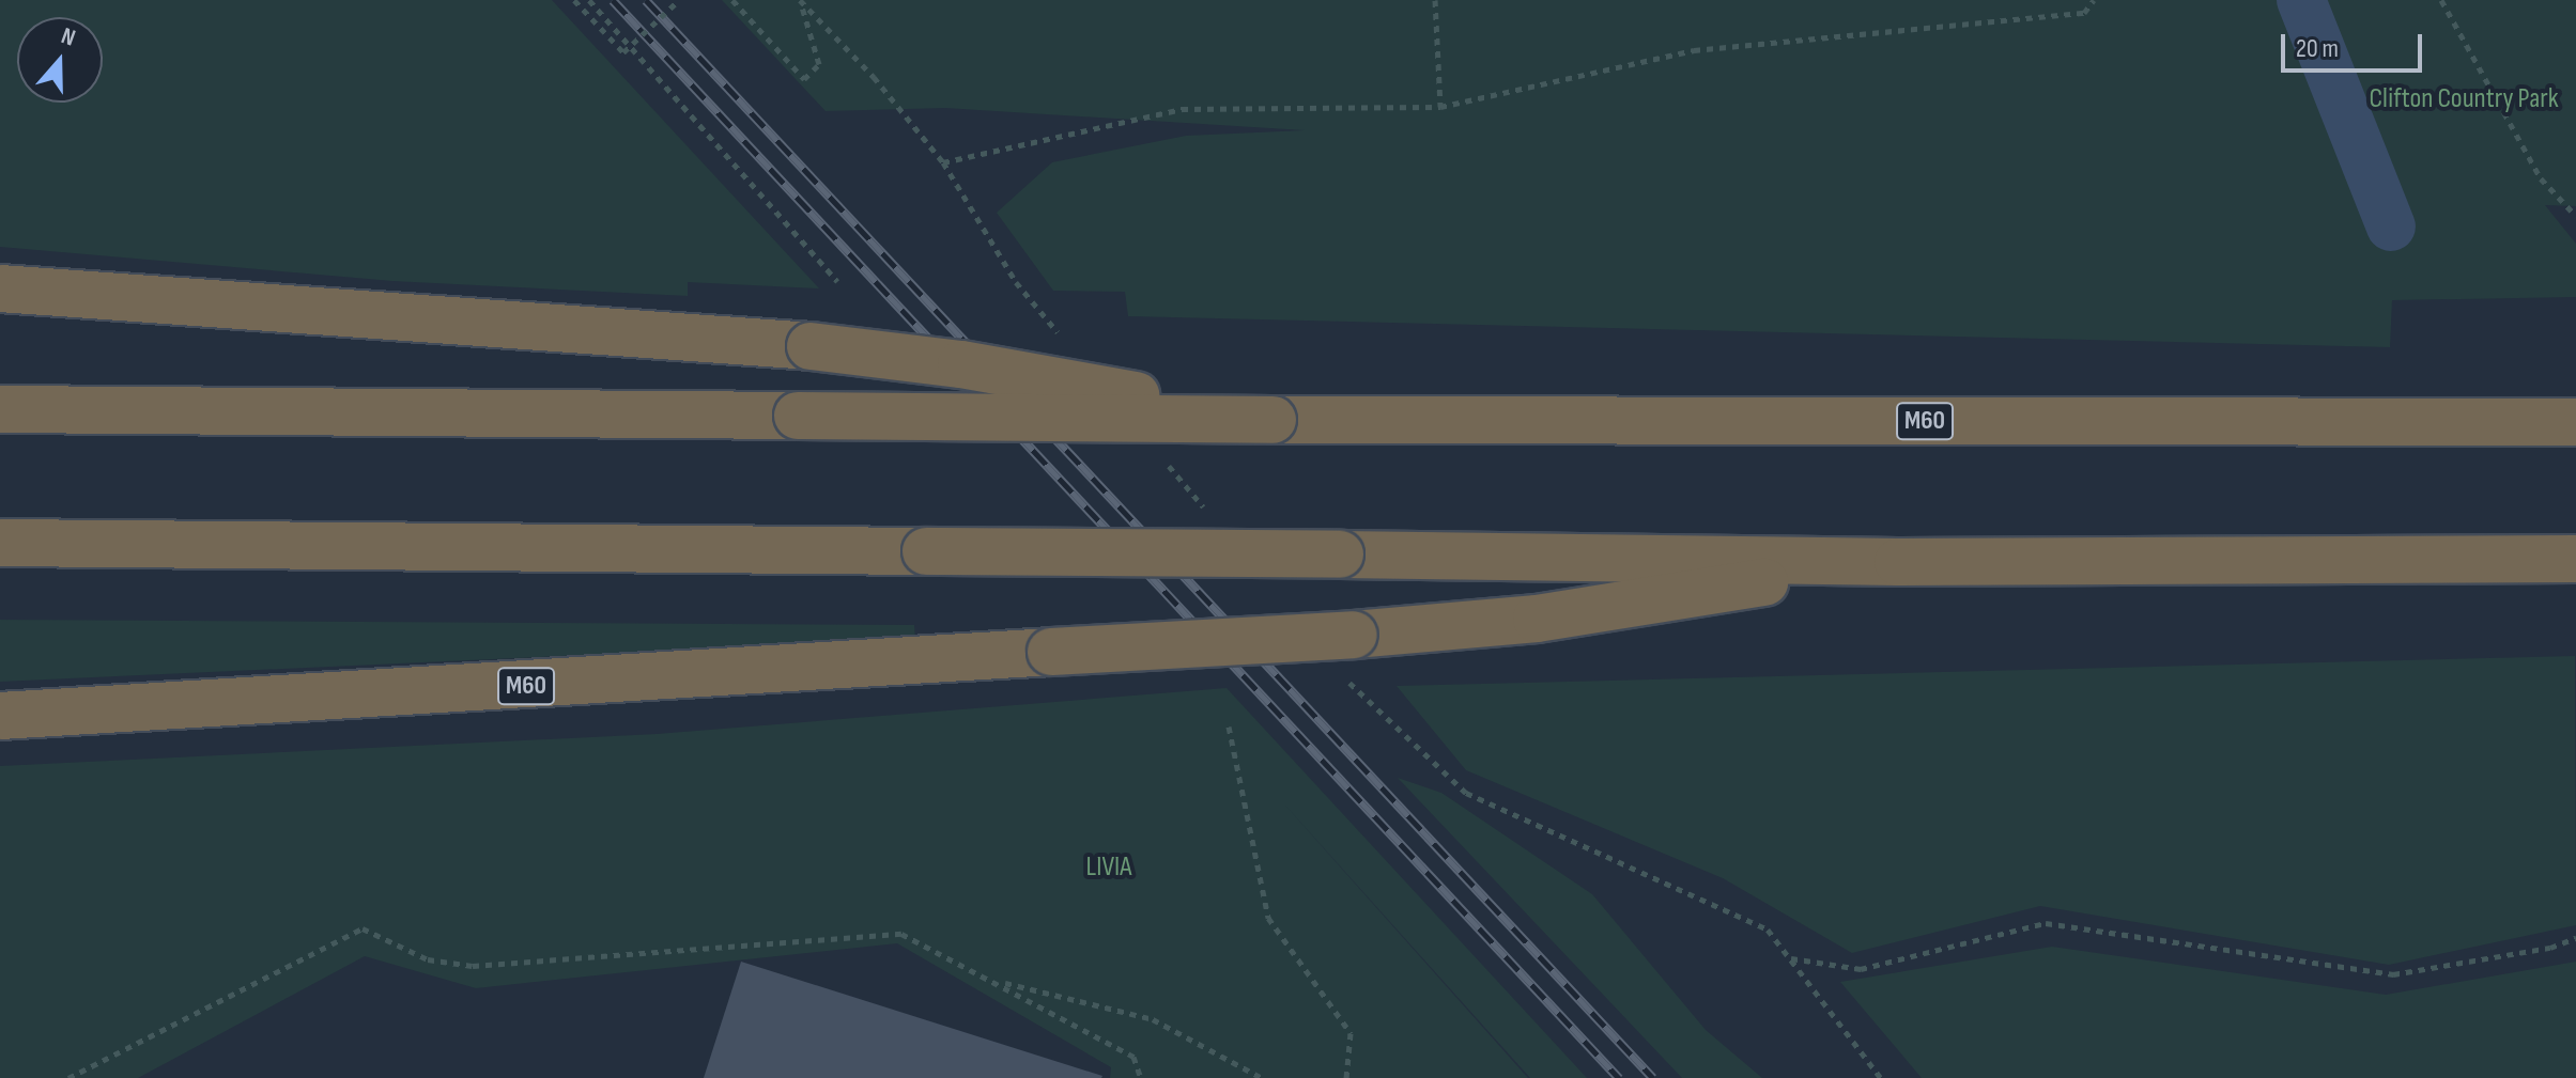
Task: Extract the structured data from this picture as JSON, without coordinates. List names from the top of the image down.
{
  "streets": {
    "highway": ["M60"]
  },
  "parks": ["Clifton Country Park", "LIVIA"],
  "scale_bar": "20 m",
  "north": "top"
}
